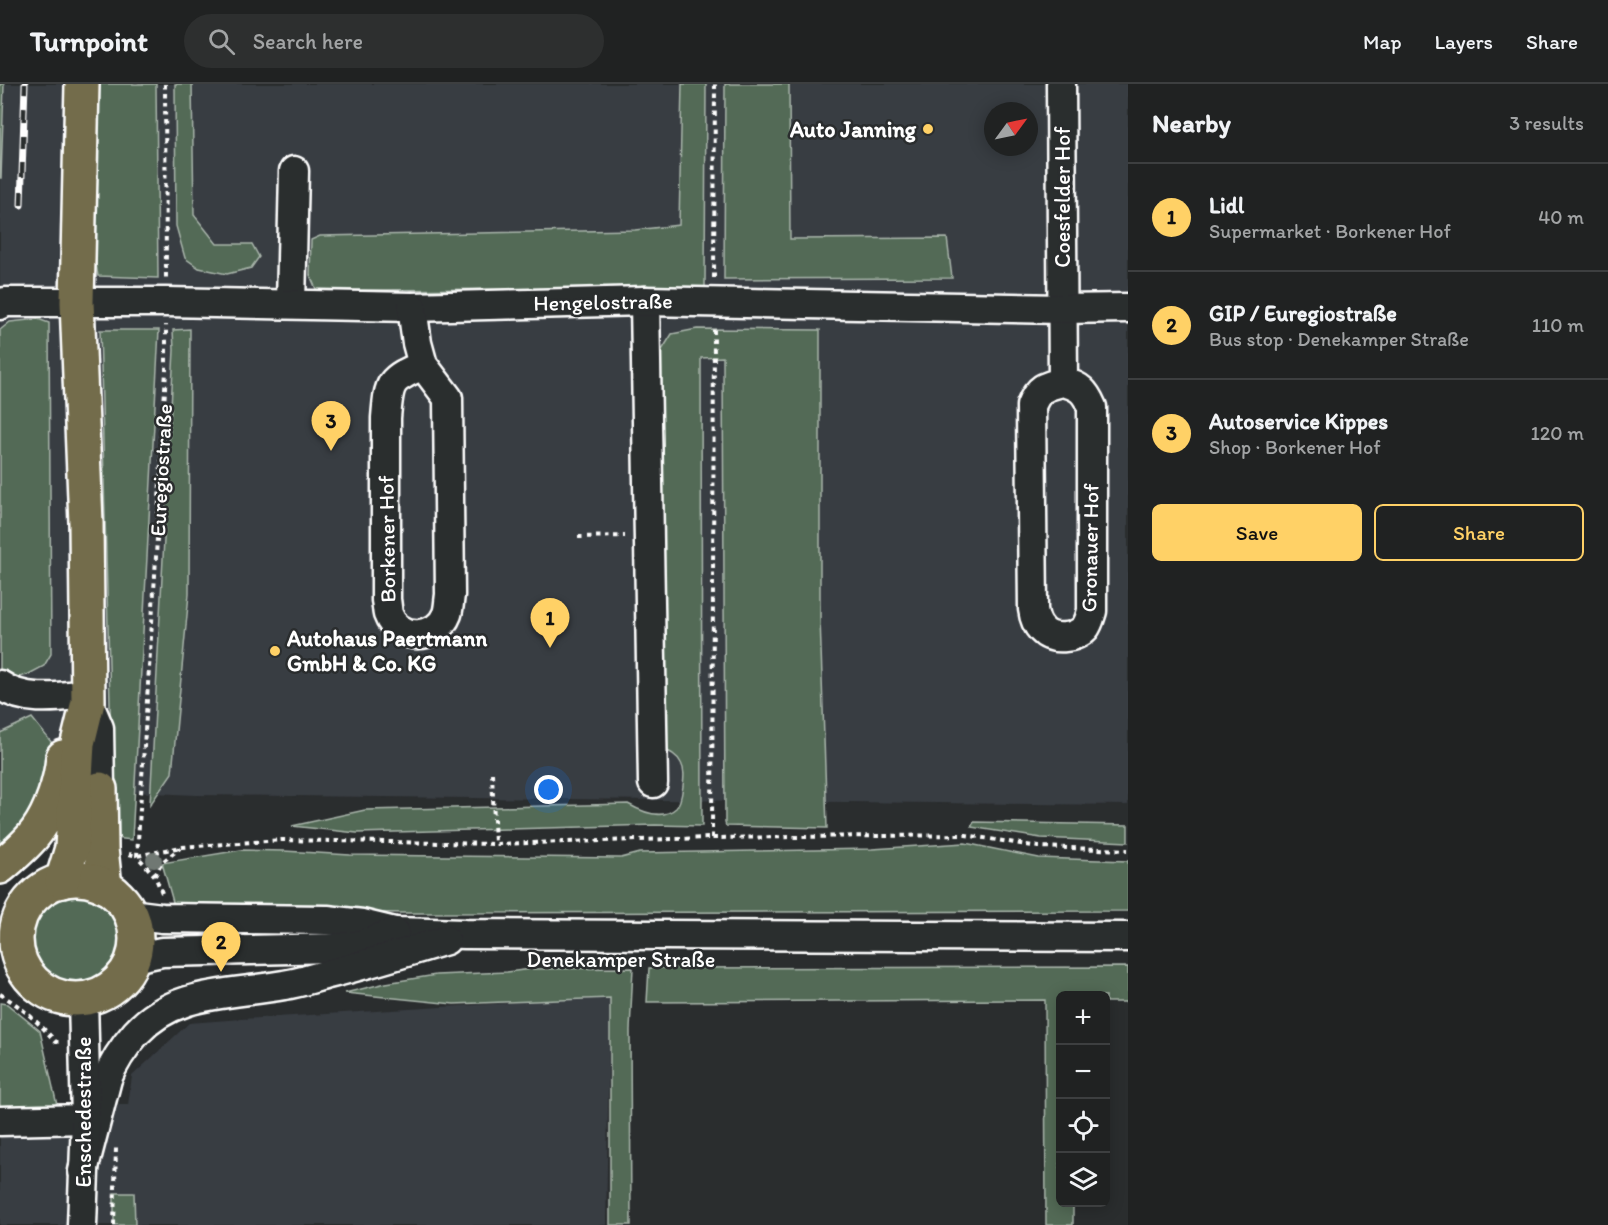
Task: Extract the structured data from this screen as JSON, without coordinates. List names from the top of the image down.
{
  "streets": {
    "street": [
      "Coesfelder Hof",
      "Hengelostraße",
      "Borkener Hof",
      "Gronauer Hof",
      "Denekamper Straße",
      "Enschedestraße"
    ],
    "path": ["Euregiostraße"]
  },
  "crossings": [
    ["Coesfelder Hof", "Hengelostraße"],
    ["Hengelostraße", "Euregiostraße"],
    ["Hengelostraße", "Borkener Hof"],
    ["Denekamper Straße", "Enschedestraße"]
  ],
  "places": ["Auto Janning", "Autohaus Paertmann GmbH & Co. KG"],
  "north": "top right",
  "page": {
    "header": "Turnpoint",
    "search": "Search here",
    "nav": ["Map", "Layers", "Share"],
    "heading": ["Nearby", "3 results"],
    "list": [
      {
        "mark": "1",
        "name": "Lidl",
        "note": "Supermarket · Borkener Hof",
        "value": "40 m"
      },
      {
        "mark": "2",
        "name": "GIP / Euregiostraße",
        "note": "Bus stop · Denekamper Straße",
        "value": "110 m"
      },
      {
        "mark": "3",
        "name": "Autoservice Kippes",
        "note": "Shop · Borkener Hof",
        "value": "120 m"
      }
    ],
    "pins": ["3", "1", "2"],
    "buttons": ["Save", "Share"],
    "map_buttons": ["+", "−"]
  }
}
